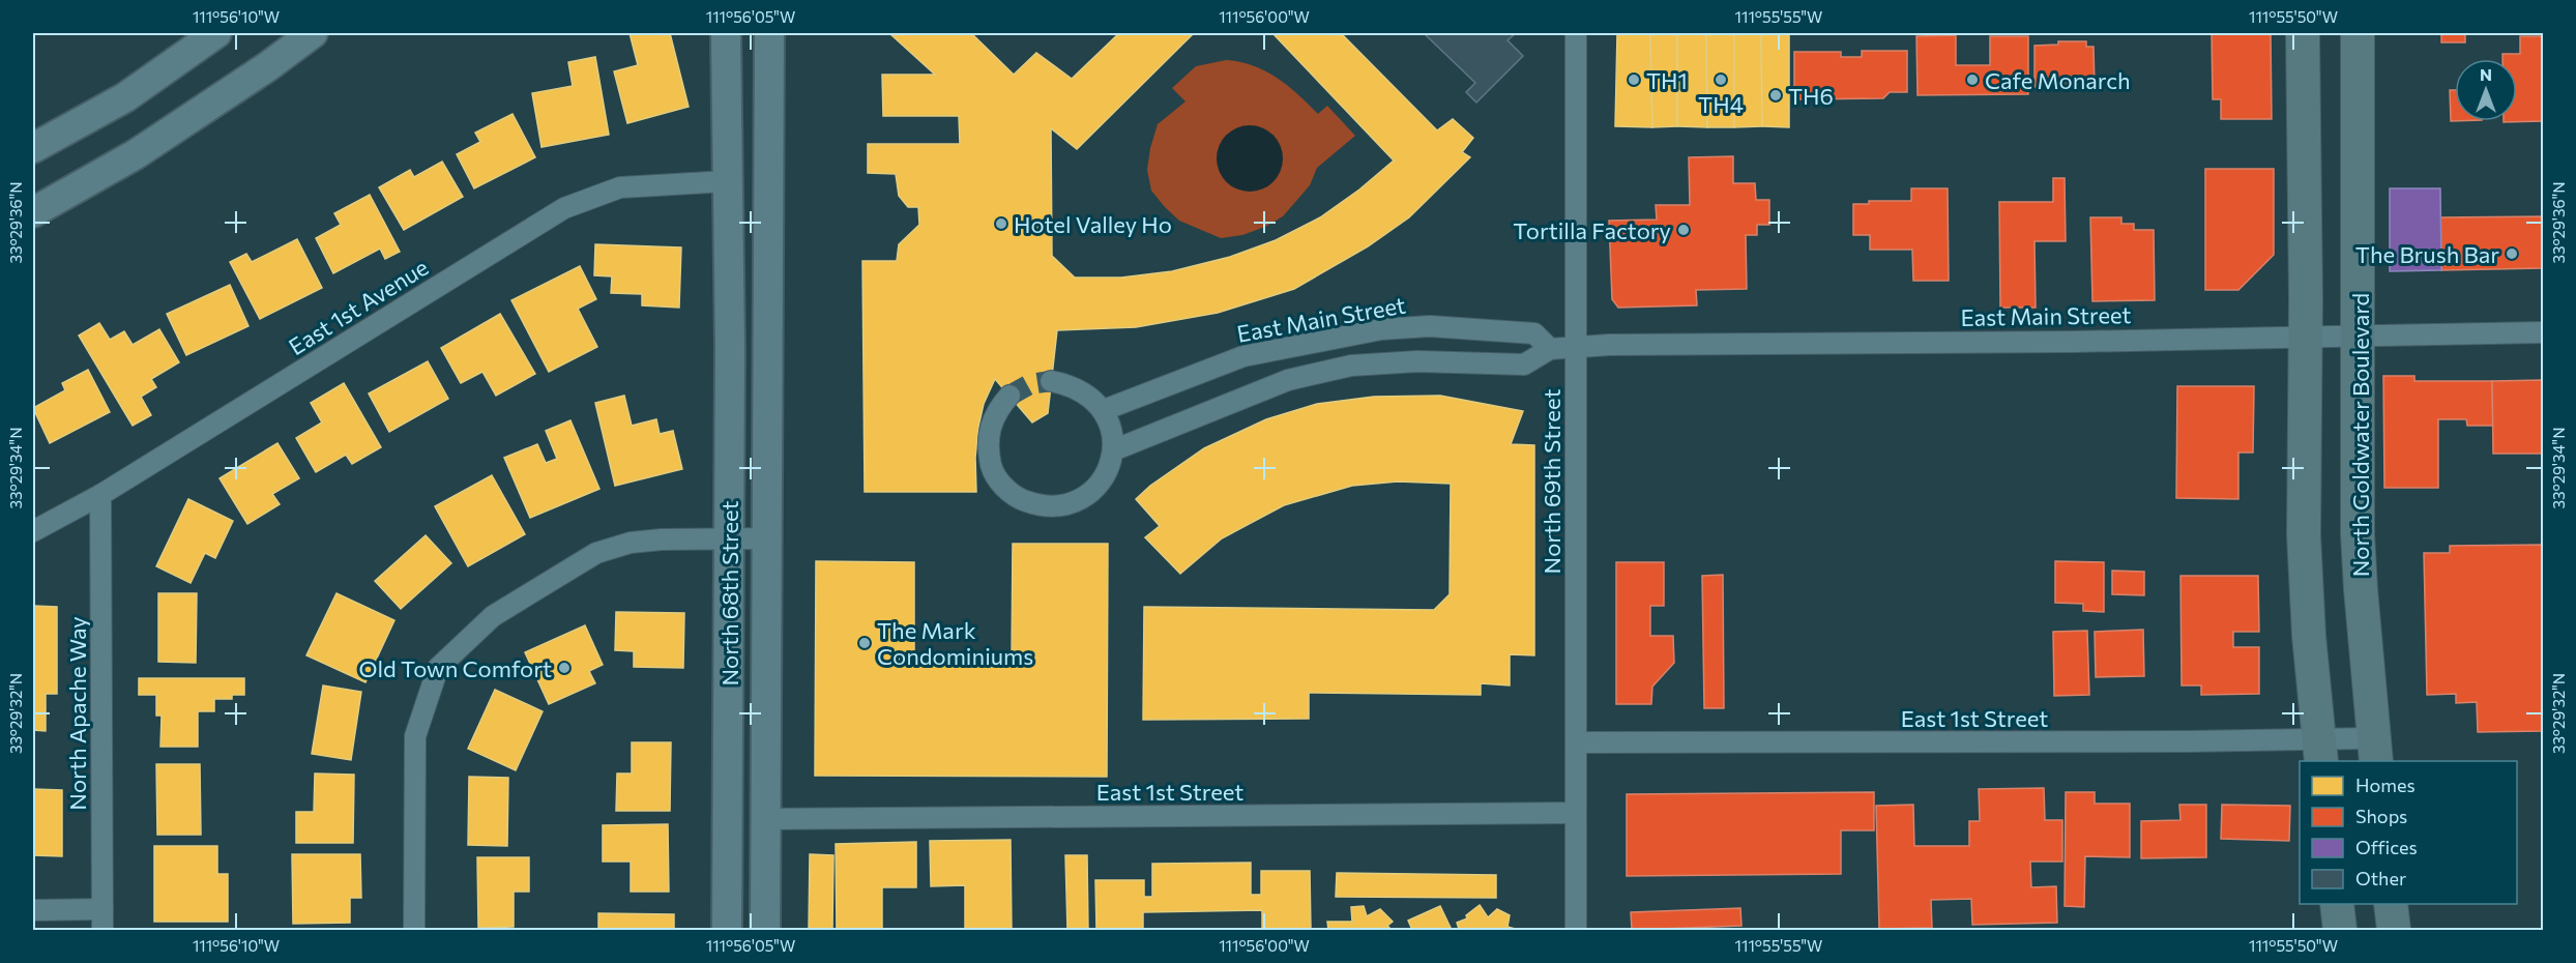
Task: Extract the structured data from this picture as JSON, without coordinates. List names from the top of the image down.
{
  "streets": {
    "main road": ["North Goldwater Boulevard", "North 68th Street"],
    "street": [
      "East 1st Avenue",
      "East Main Street",
      "North 69th Street",
      "North Apache Way",
      "East 1st Street"
    ]
  },
  "crossings": [
    ["East 1st Avenue", "North 68th Street"],
    ["East 1st Avenue", "North Apache Way"],
    ["East Main Street", "North Goldwater Boulevard"],
    ["East Main Street", "North 69th Street"],
    ["North Goldwater Boulevard", "East 1st Street"],
    ["North 69th Street", "East 1st Street"],
    ["North 68th Street", "East 1st Street"]
  ],
  "places": [
    "TH1",
    "TH4",
    "Cafe Monarch",
    "TH6",
    "Hotel Valley Ho",
    "Tortilla Factory",
    "The Brush Bar",
    "The Mark Condominiums",
    "Old Town Comfort"
  ],
  "legend": [
    "Homes",
    "Shops",
    "Offices",
    "Other"
  ],
  "north": "top",
  "coordinates": [
    "111°56'10\"W",
    "111°56'05\"W",
    "111°56'00\"W",
    "111°55'55\"W",
    "111°55'50\"W",
    "33°29'36\"N",
    "33°29'34\"N",
    "33°29'32\"N"
  ]
}
